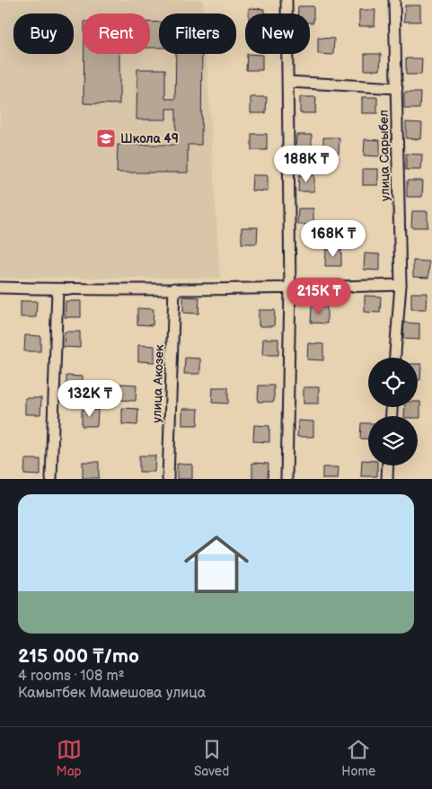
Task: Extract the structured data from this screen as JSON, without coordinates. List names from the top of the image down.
{
  "streets": {
    "street": ["улица Сарыбел", "улица Акозек"]
  },
  "places": {
    "school or university": ["Школа 49"]
  },
  "page": {
    "chip": [
      "Buy",
      "Rent",
      "Filters",
      "New"
    ],
    "price": [
      "188K ₸",
      "168K ₸",
      "215K ₸",
      "132K ₸"
    ],
    "list": [
      {
        "name": "215 000 ₸/mo",
        "note": "4 rooms · 108 m² · Камытбек Мамешова улица"
      }
    ],
    "tabs": ["Map", "Saved", "Home"]
  }
}
